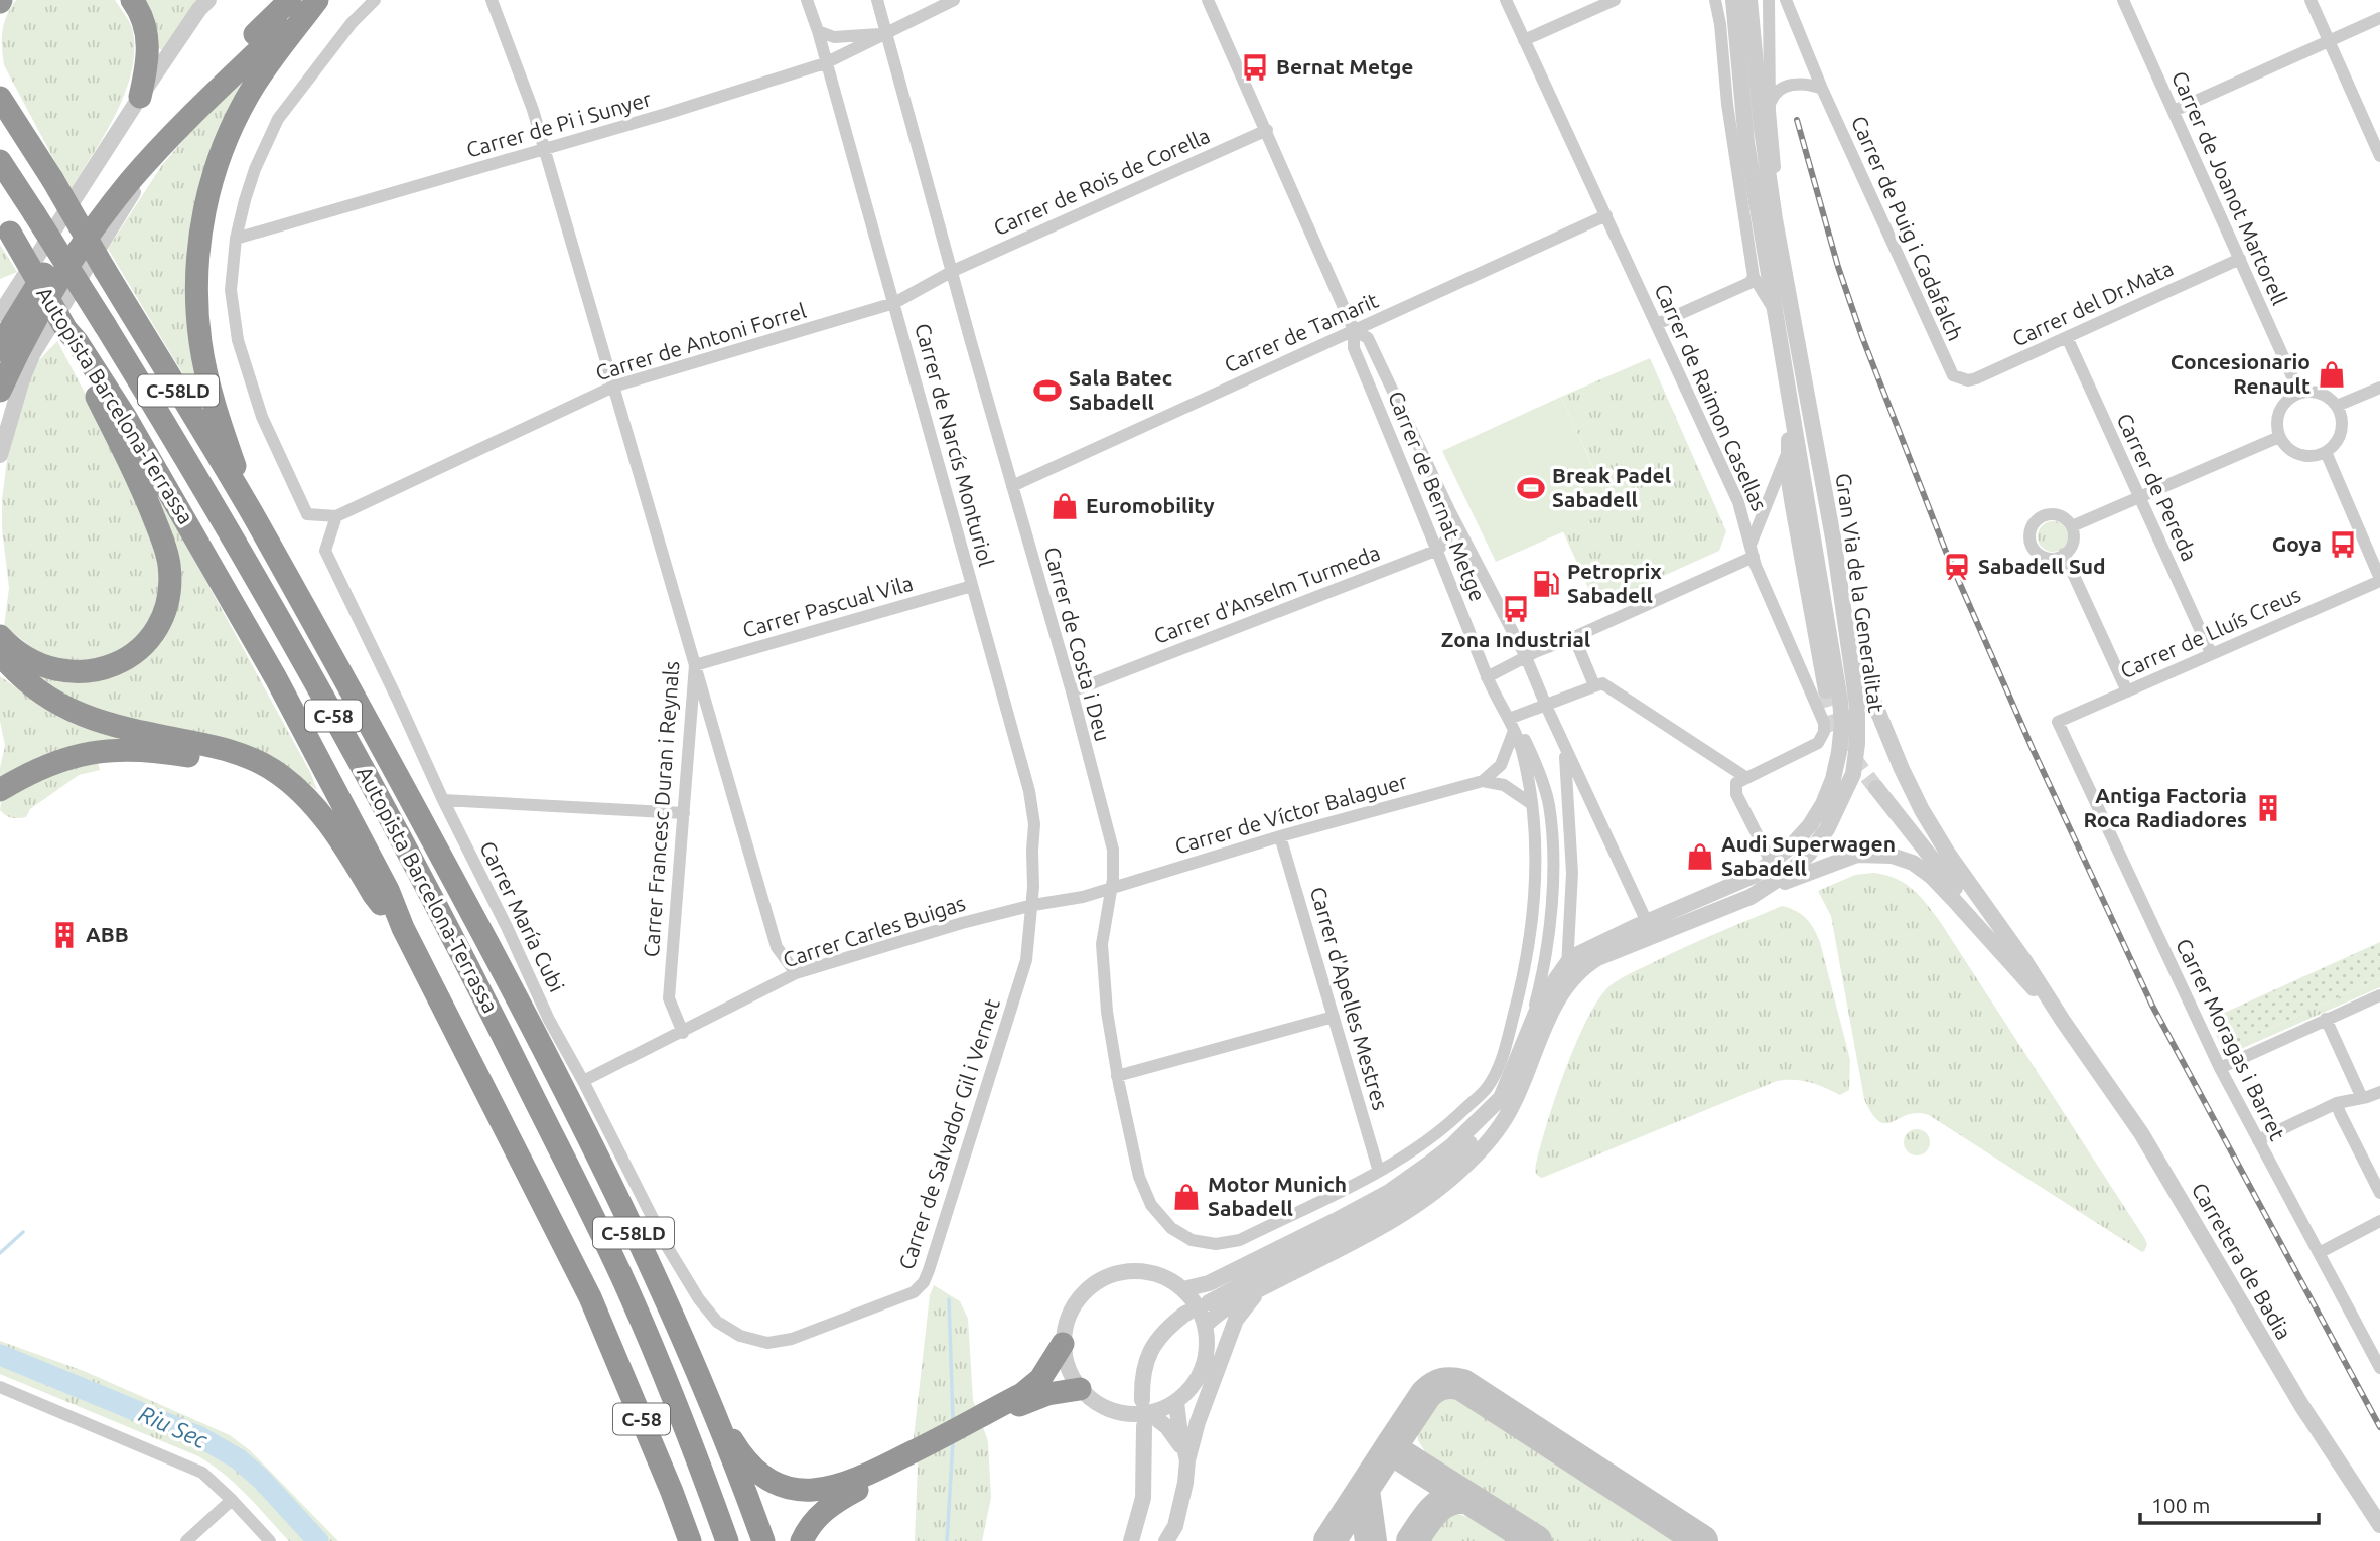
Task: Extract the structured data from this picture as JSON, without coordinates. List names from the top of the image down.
{
  "streets": {
    "highway": ["C-58LD", "Autopista Barcelona-Terrassa", "C-58"],
    "street": [
      "Carrer de Pi i Sunyer",
      "Carrer de Rois de Corella",
      "Carrer de Joanot Martorell",
      "Carrer de Puig i Cadafalch",
      "Carrer del Dr.Mata",
      "Carrer de Tamarit",
      "Carrer de Antoni Forrel",
      "Carrer de Raimon Casellas",
      "Carrer de Narcís Monturiol",
      "Carrer de Pereda",
      "Carrer de Bernat Metge",
      "Gran Via de la Generalitat",
      "Carrer d'Anselm Turmeda",
      "Carrer Pascual Vila",
      "Carrer de Lluís Creus",
      "Carrer de Costa i Deu",
      "Carrer Francesc Duran i Reynals",
      "Carrer de Víctor Balaguer",
      "Carrer María Cubi",
      "Carrer Carles Buigas",
      "Carrer d'Apelles Mestres",
      "Carrer Moragas i Barret",
      "Carrer de Salvador Gil i Vernet",
      "Carretera de Badia"
    ]
  },
  "crossings": [
    ["Carrer de Pi i Sunyer", "Carrer de Antoni Forrel"],
    ["Carrer de Pi i Sunyer", "Carrer de Narcís Monturiol"],
    ["Carrer de Pi i Sunyer", "Carrer de Costa i Deu"],
    ["Carrer de Pi i Sunyer", "Carrer Francesc Duran i Reynals"],
    ["Carrer de Rois de Corella", "Carrer de Antoni Forrel"],
    ["Carrer de Rois de Corella", "Carrer de Bernat Metge"],
    ["Carrer de Rois de Corella", "Carrer de Costa i Deu"],
    ["Carrer de Joanot Martorell", "Carrer del Dr.Mata"],
    ["Carrer de Puig i Cadafalch", "Carrer del Dr.Mata"],
    ["Carrer del Dr.Mata", "Carrer de Pereda"],
    ["Carrer de Tamarit", "Carrer de Raimon Casellas"],
    ["Carrer de Tamarit", "Carrer de Bernat Metge"],
    ["Carrer de Tamarit", "Carrer de Costa i Deu"],
    ["Carrer de Antoni Forrel", "Carrer de Narcís Monturiol"],
    ["Carrer de Antoni Forrel", "Carrer de Costa i Deu"],
    ["Carrer de Antoni Forrel", "Carrer Francesc Duran i Reynals"],
    ["Carrer de Antoni Forrel", "Carrer María Cubi"],
    ["Carrer de Narcís Monturiol", "Carrer Pascual Vila"],
    ["Carrer de Narcís Monturiol", "Carrer Carles Buigas"],
    ["Carrer de Narcís Monturiol", "Carrer de Salvador Gil i Vernet"],
    ["Carrer de Pereda", "Carrer de Lluís Creus"],
    ["Carrer de Bernat Metge", "Gran Via de la Generalitat"],
    ["Carrer de Bernat Metge", "Carrer d'Anselm Turmeda"],
    ["Carrer de Bernat Metge", "Carrer de Costa i Deu"],
    ["Carrer de Bernat Metge", "Carrer d'Apelles Mestres"],
    ["Carrer d'Anselm Turmeda", "Carrer de Costa i Deu"],
    ["Carrer Pascual Vila", "Carrer Francesc Duran i Reynals"],
    ["Carrer de Lluís Creus", "Carrer Moragas i Barret"],
    ["Carrer de Costa i Deu", "Carrer de Víctor Balaguer"],
    ["Carrer de Costa i Deu", "Carrer Carles Buigas"],
    ["Carrer Francesc Duran i Reynals", "Carrer Carles Buigas"],
    ["Carrer de Víctor Balaguer", "Carrer Carles Buigas"],
    ["Carrer de Víctor Balaguer", "Carrer d'Apelles Mestres"],
    ["Carrer María Cubi", "Carrer Carles Buigas"],
    ["Carrer María Cubi", "Carrer de Salvador Gil i Vernet"],
    ["Carrer Carles Buigas", "Carrer de Salvador Gil i Vernet"]
  ],
  "water": ["Riu Sec"],
  "places": {
    "bus stop": ["Bernat Metge", "Goya", "Zona Industrial"],
    "shop": [
      "Concesionario Renault",
      "Euromobility",
      "Audi Superwagen Sabadell",
      "Motor Munich Sabadell"
    ],
    "sports": ["Sala Batec Sabadell", "Break Padel Sabadell"],
    "station": ["Sabadell Sud"],
    "fuel station": ["Petroprix Sabadell"],
    "building": ["Antiga Factoria Roca Radiadores", "ABB"]
  },
  "scale_bar": "100 m"
}
